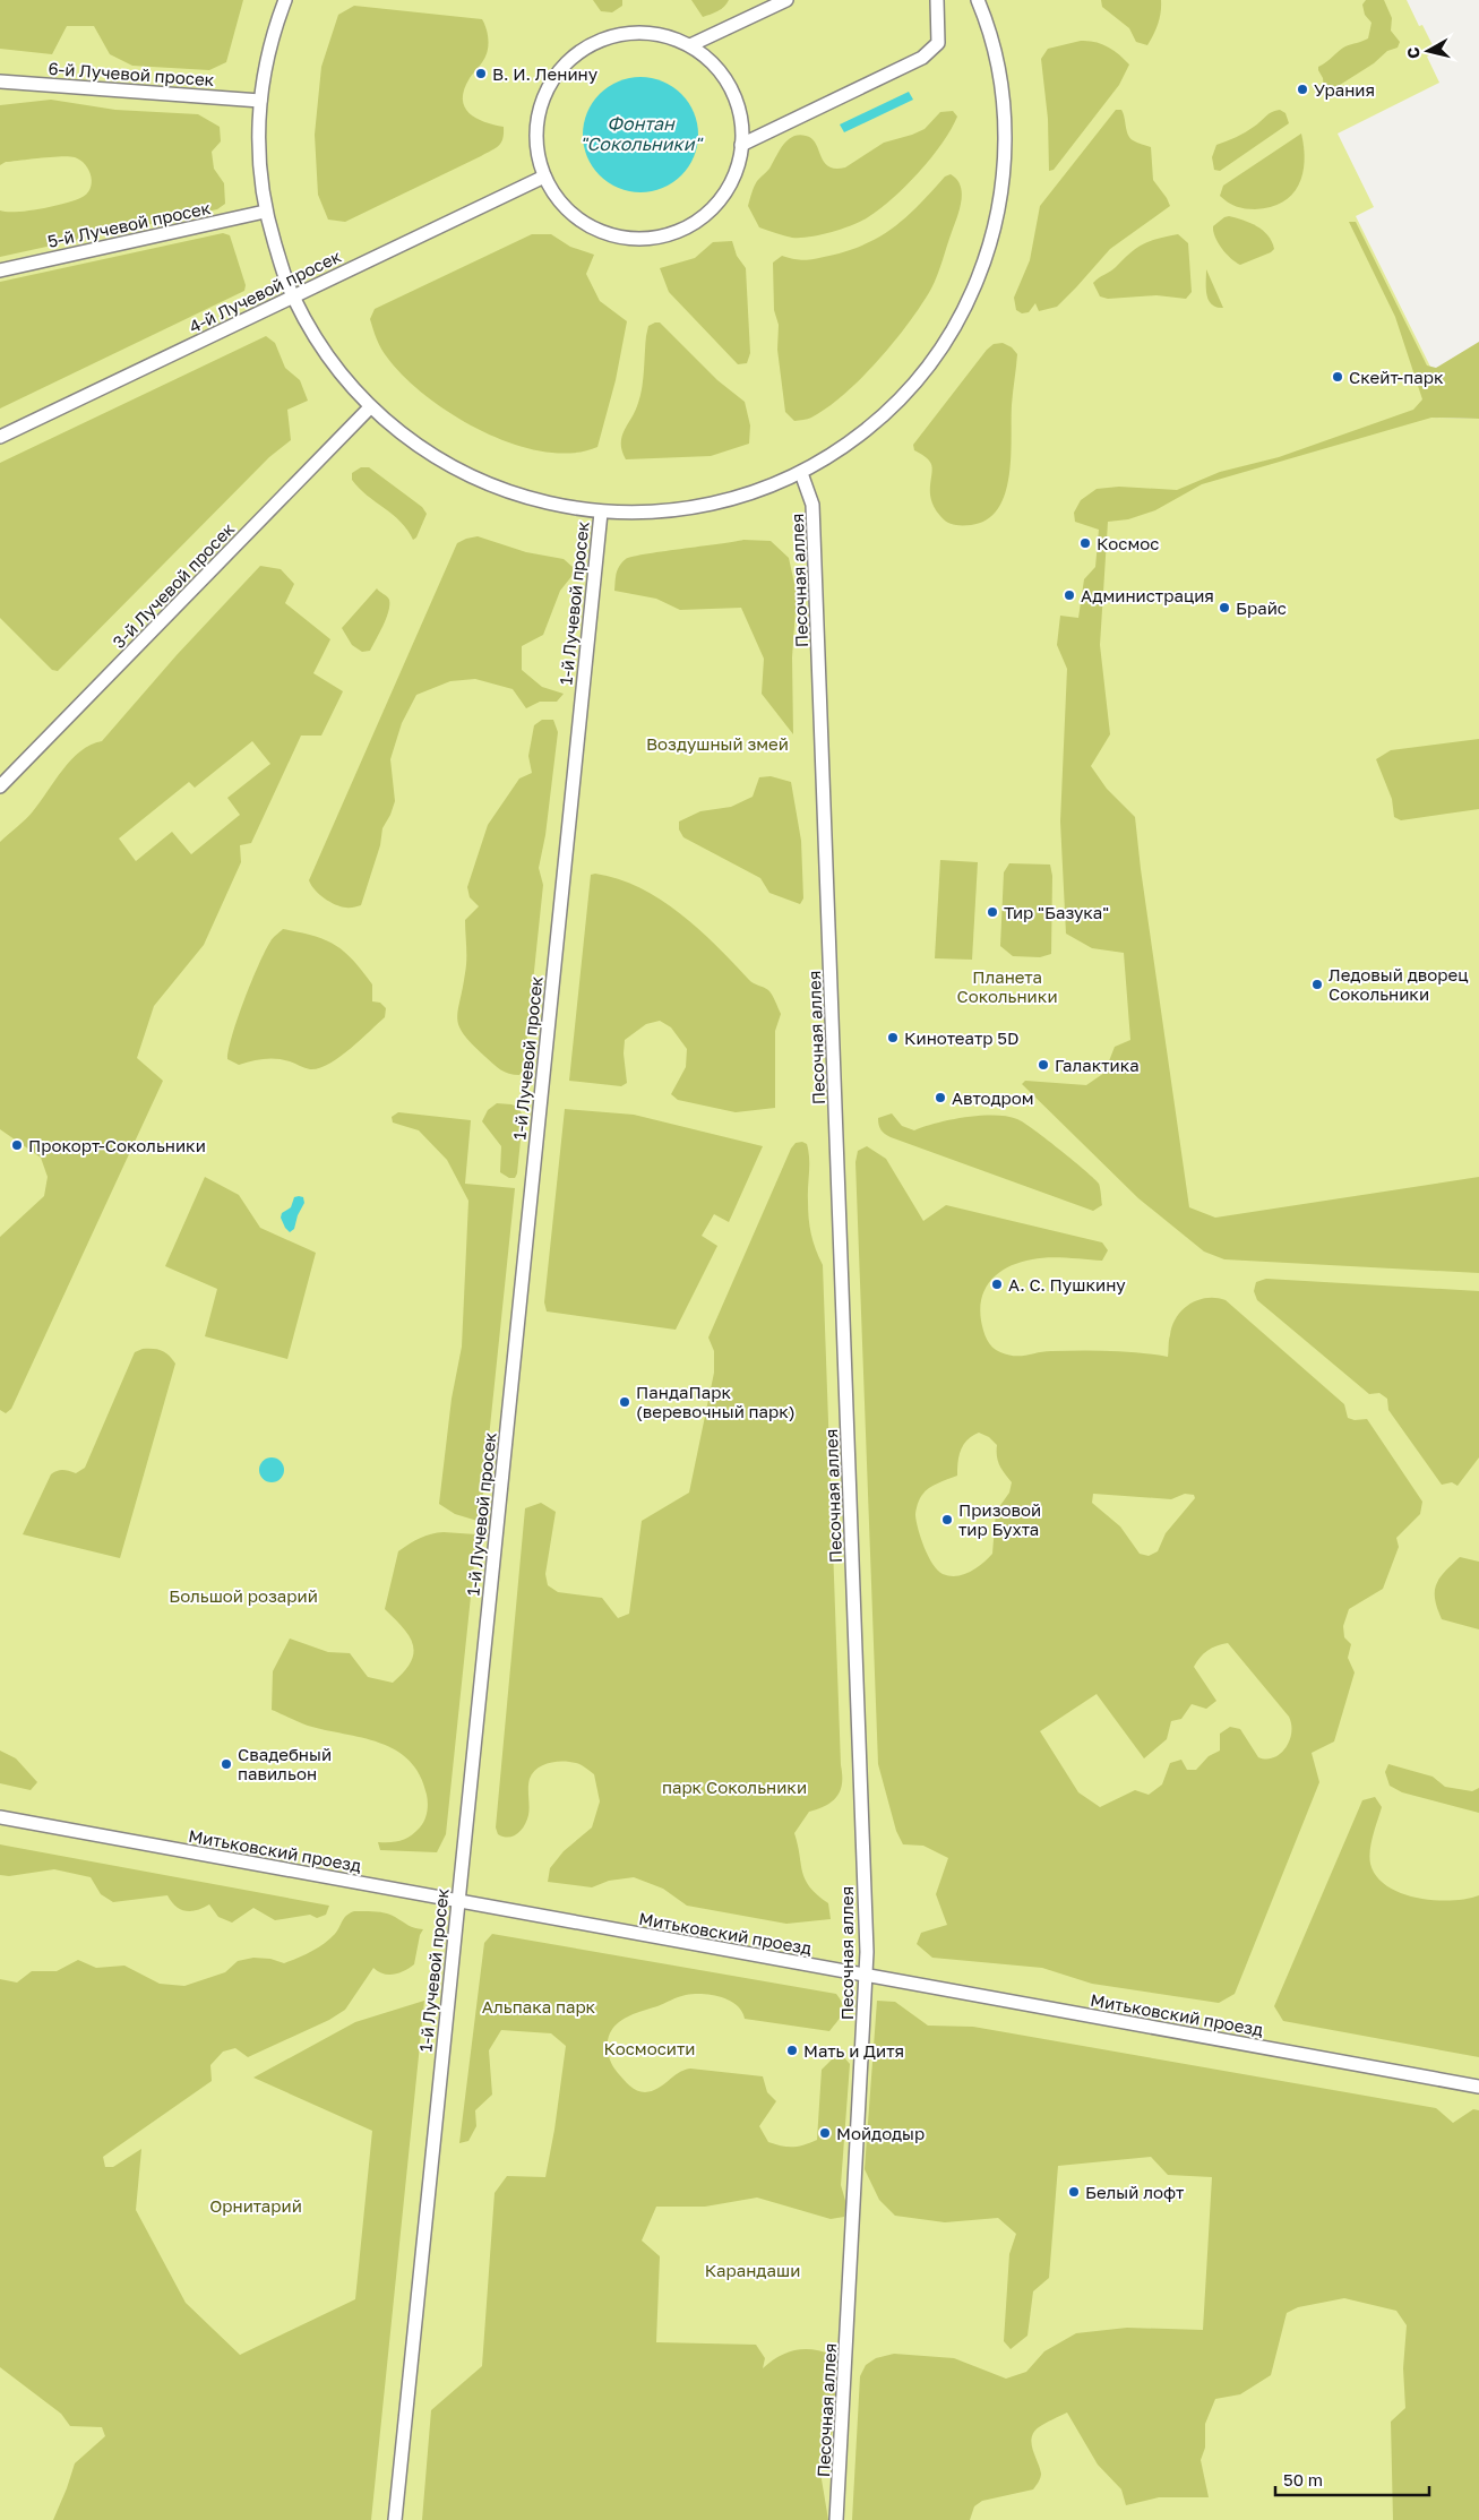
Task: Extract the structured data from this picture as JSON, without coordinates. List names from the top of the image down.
{
  "streets": {
    "street": [
      "6-й Лучевой просек",
      "5-й Лучевой просек",
      "4-й Лучевой просек",
      "Песочная аллея",
      "3-й Лучевой просек",
      "1-й Лучевой просек",
      "Митьковский проезд"
    ]
  },
  "crossings": [
    ["Песочная аллея", "Митьковский проезд"],
    ["1-й Лучевой просек", "Митьковский проезд"]
  ],
  "water": ["Фонтан \"Сокольники\""],
  "parks": [
    "Воздушный змей",
    "Планета Сокольники",
    "Большой розарий",
    "парк Сокольники",
    "Альпака парк",
    "Космосити",
    "Орнитарий",
    "Карандаши"
  ],
  "places": [
    "В. И. Ленину",
    "Урания",
    "Скейт-парк",
    "Космос",
    "Администрация",
    "Брайс",
    "Тир \"Базука\"",
    "Ледовый дворец Сокольники",
    "Кинотеатр 5D",
    "Галактика",
    "Автодром",
    "Прокорт-Сокольники",
    "А. С. Пушкину",
    "ПандаПарк (веревочный парк)",
    "Призовой тир Бухта",
    "Свадебный павильон",
    "Мать и Дитя",
    "Мойдодыр",
    "Белый лофт"
  ],
  "scale_bar": "50 m",
  "north": "left"
}
